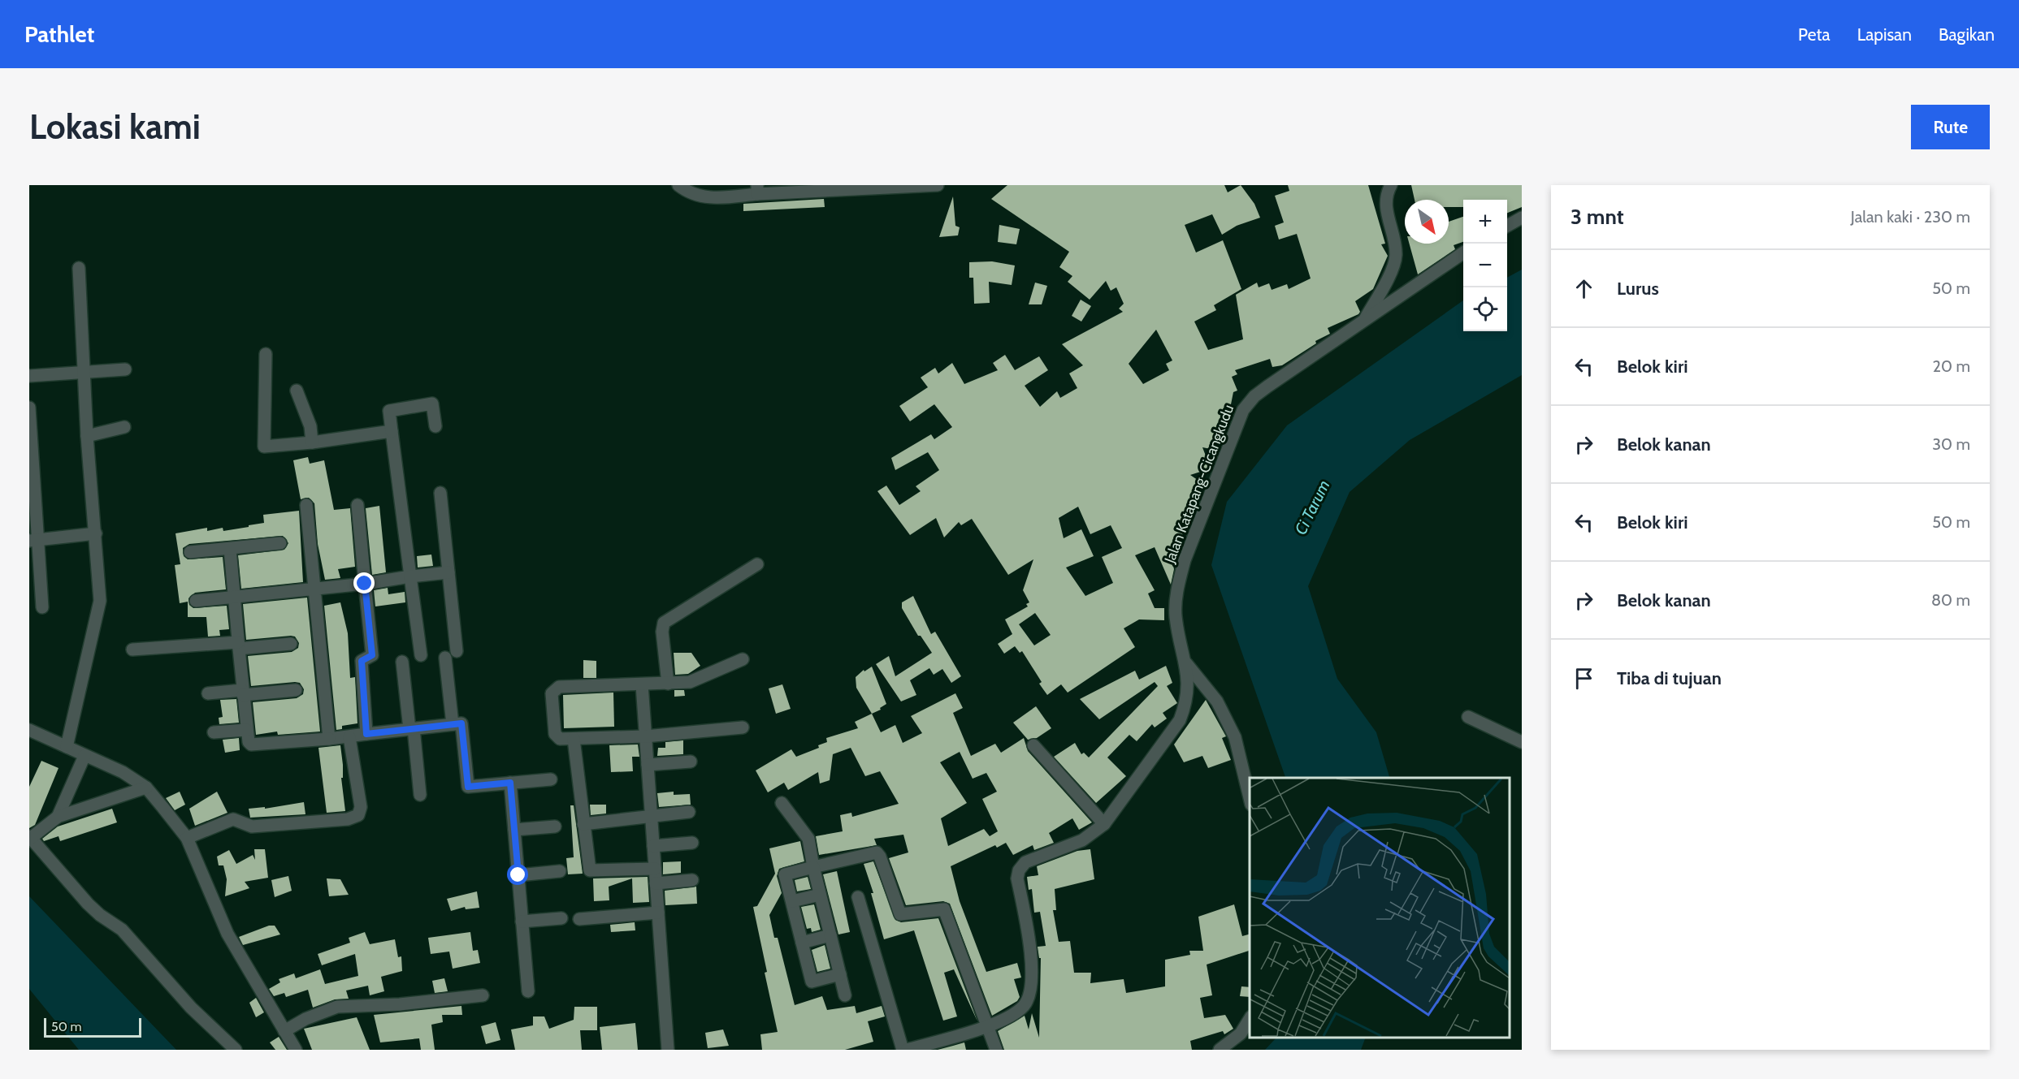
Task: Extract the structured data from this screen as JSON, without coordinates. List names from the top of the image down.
{
  "streets": {
    "street": ["Jalan Katapang-Cicangkudu"]
  },
  "water": ["Ci Tarum"],
  "scale_bar": "50 m",
  "north": "bottom right",
  "page": {
    "header": "Pathlet",
    "nav": ["Peta", "Lapisan", "Bagikan"],
    "buttons": "Rute",
    "title": "Lokasi kami",
    "heading": ["3 mnt", "Jalan kaki · 230 m"],
    "map_buttons": ["+", "−"],
    "list": [
      ["Lurus", "50 m"],
      ["Belok kiri", "20 m"],
      ["Belok kanan", "30 m"],
      ["Belok kiri", "50 m"],
      ["Belok kanan", "80 m"],
      "Tiba di tujuan"
    ],
    "scale": "50 m"
  }
}
